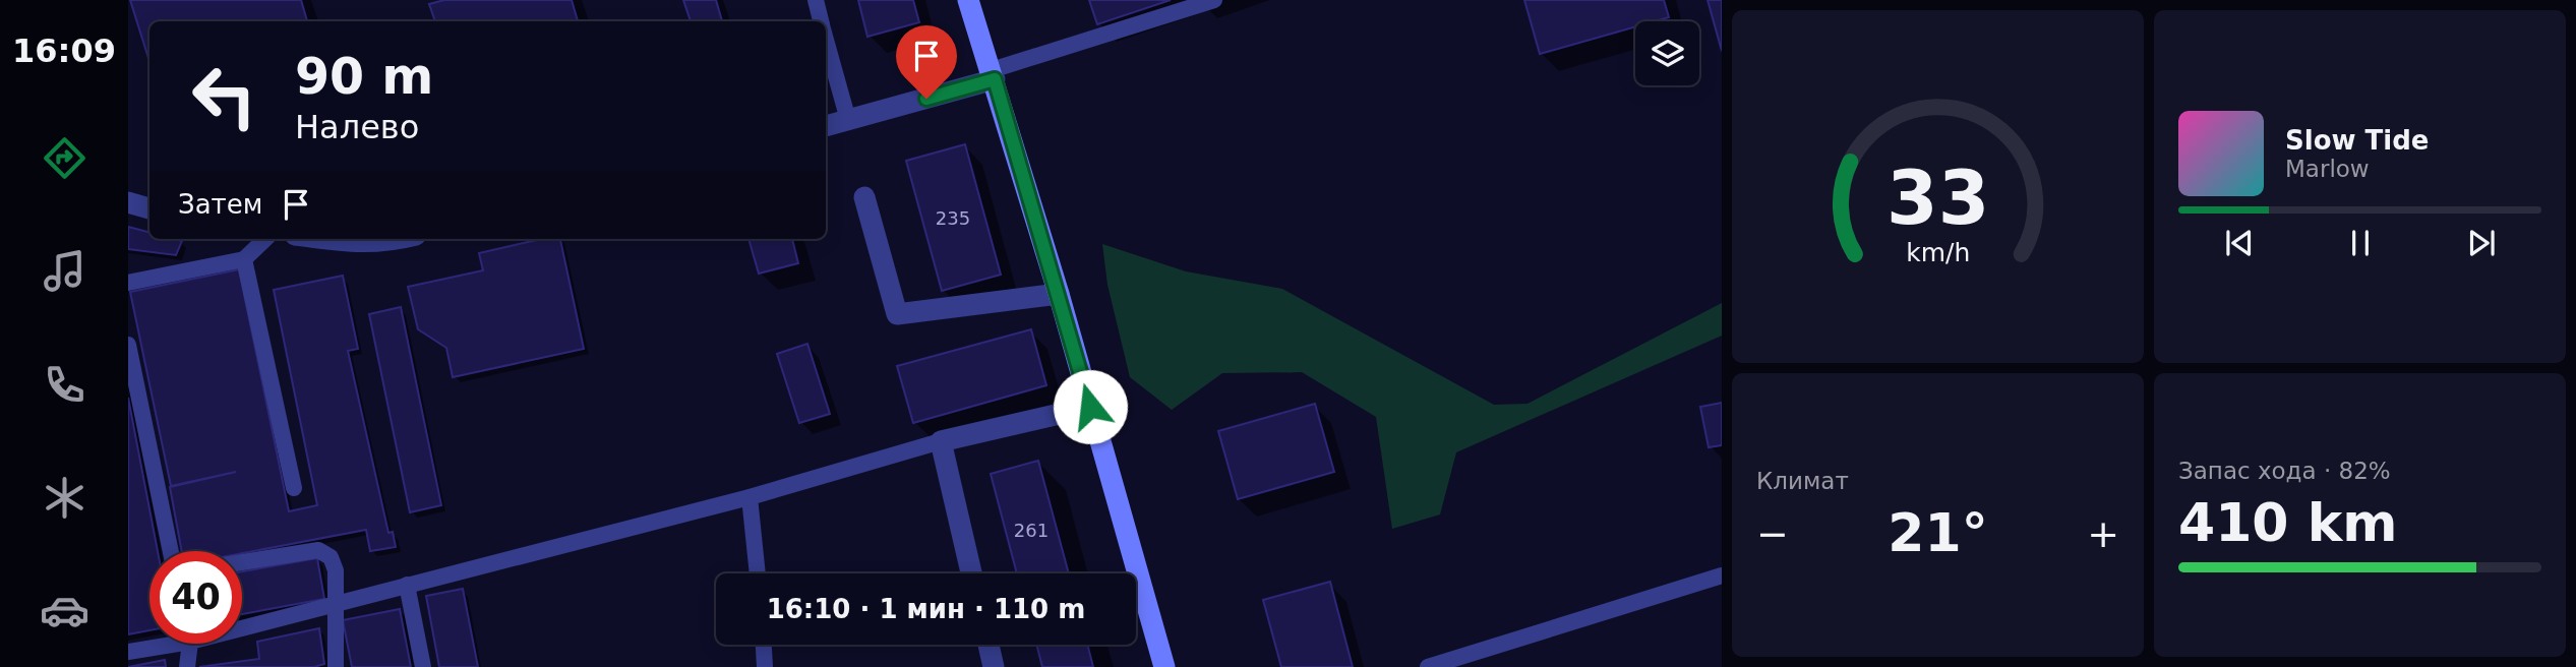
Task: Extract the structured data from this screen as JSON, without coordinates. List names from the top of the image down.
{
  "house_numbers": ["235", "261"],
  "page": {
    "tabs": "16:09",
    "turn": ["90 m", "Налево"],
    "song": ["Slow Tide", "Marlow"],
    "then": "Затем",
    "tile": [
      "Климат",
      ["Запас хода · 82%", "410 km"]
    ],
    "heat": ["−", "21°", "+"],
    "limit": "40",
    "trip": "16:10 · 1 мин · 110 m",
    "gauge": ["33", "km/h"]
  }
}
